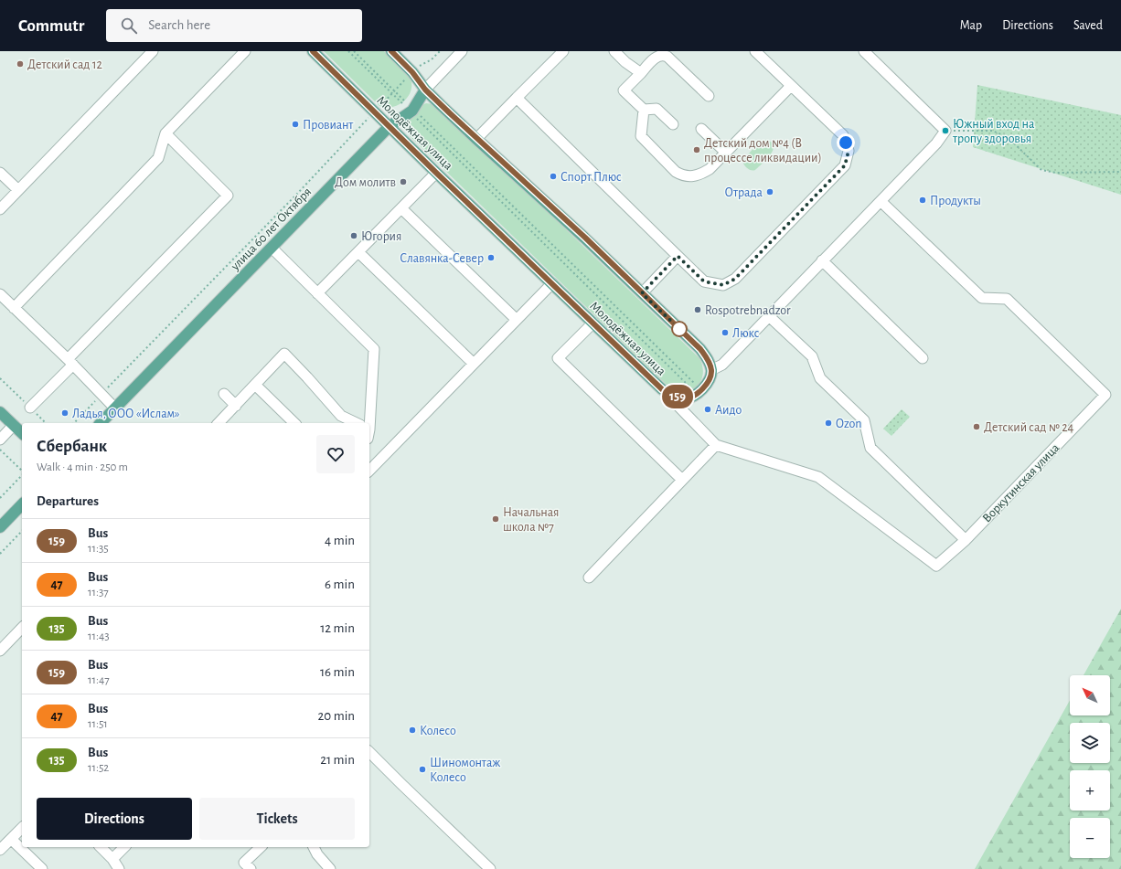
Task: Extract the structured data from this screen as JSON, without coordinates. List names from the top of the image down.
{
  "streets": {
    "main road": ["Молодёжная улица", "улица 60 лет Октября"],
    "street": ["Воркутинская улица"]
  },
  "crossings": [
    ["Молодёжная улица", "улица 60 лет Октября"]
  ],
  "places": [
    "Детский сад 12",
    "Провиант",
    "Южный вход на тропу здоровья",
    "Детский дом №4 (В процессе ликвидации)",
    "Спорт Плюс",
    "Дом молитв",
    "Отрада",
    "Продукты",
    "Югория",
    "Славянка-Север",
    "Rospotrebnadzor",
    "Люкс",
    "Аидо",
    "Ладья, ООО «Ислам»",
    "Ozon",
    "Детский сад № 24",
    "Начальная школа №7",
    "Колесо",
    "Шиномонтаж Колесо"
  ],
  "lines": ["bus line 159"],
  "north": "top left",
  "page": {
    "header": "Commutr",
    "search": "Search here",
    "nav": ["Map", "Directions", "Saved"],
    "on_map": "159",
    "heading": [
      ["Сбербанк", "Walk · 4 min · 250 m"],
      "Departures"
    ],
    "list": [
      {
        "mark": "159",
        "name": "Bus",
        "note": "11:35",
        "value": "4 min"
      },
      {
        "mark": "47",
        "name": "Bus",
        "note": "11:37",
        "value": "6 min"
      },
      {
        "mark": "135",
        "name": "Bus",
        "note": "11:43",
        "value": "12 min"
      },
      {
        "mark": "159",
        "name": "Bus",
        "note": "11:47",
        "value": "16 min"
      },
      {
        "mark": "47",
        "name": "Bus",
        "note": "11:51",
        "value": "20 min"
      },
      {
        "mark": "135",
        "name": "Bus",
        "note": "11:52",
        "value": "21 min"
      }
    ],
    "map_buttons": ["+", "−"],
    "buttons": ["Directions", "Tickets"]
  }
}
